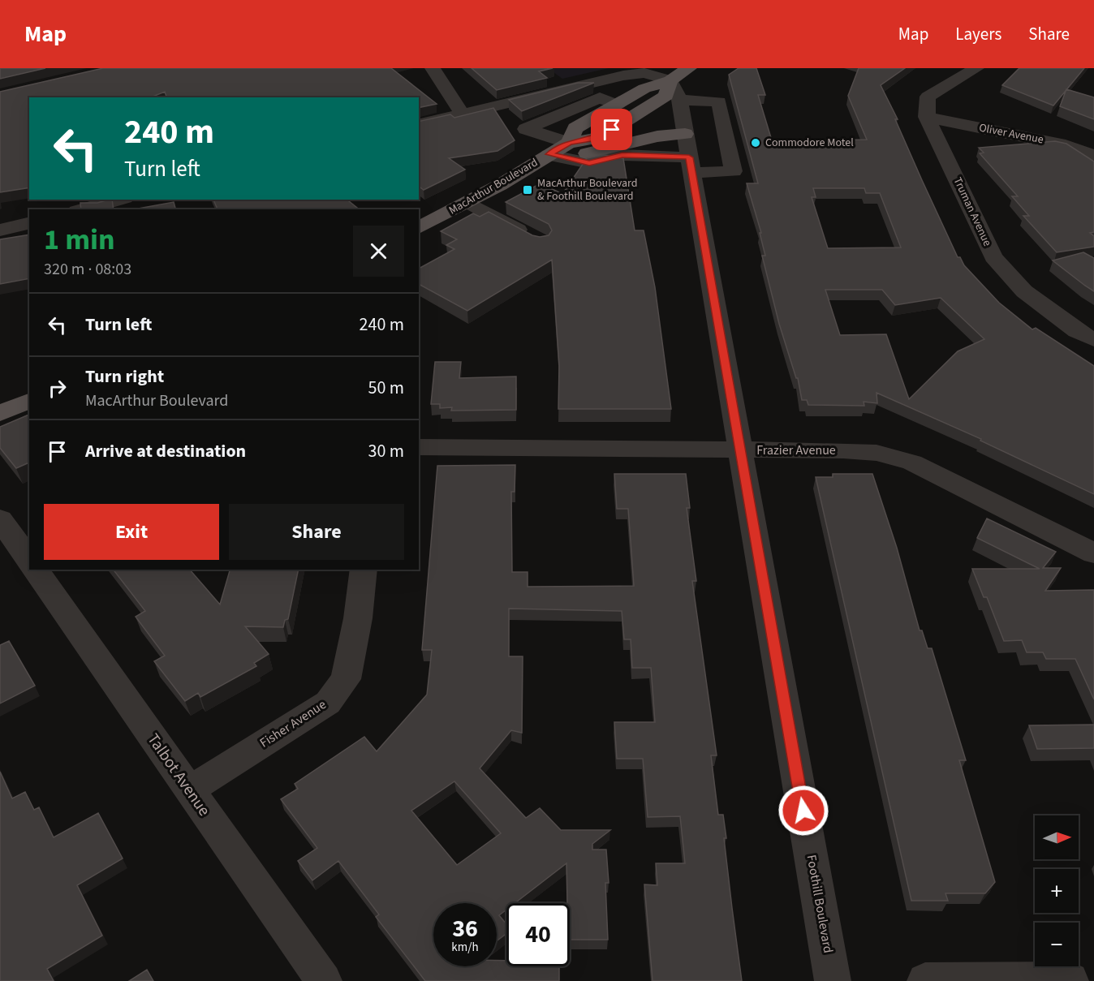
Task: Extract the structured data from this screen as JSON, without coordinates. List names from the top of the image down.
{
  "streets": {
    "main road": ["MacArthur Boulevard"],
    "street": [
      "Oliver Avenue",
      "Truman Avenue",
      "Frazier Avenue",
      "Fisher Avenue",
      "Talbot Avenue",
      "Foothill Boulevard"
    ]
  },
  "crossings": [
    ["Oliver Avenue", "Truman Avenue"],
    ["MacArthur Boulevard", "Foothill Boulevard"],
    ["Frazier Avenue", "Foothill Boulevard"],
    ["Fisher Avenue", "Talbot Avenue"]
  ],
  "places": {
    "other": ["Commodore Motel"],
    "transit": ["MacArthur Boulevard & Foothill Boulevard"]
  },
  "north": "right",
  "page": {
    "header": "Map",
    "nav": ["Map", "Layers", "Share"],
    "turn": ["240 m", "Turn left"],
    "heading": ["1 min", "320 m · 08:03"],
    "list": [
      {
        "name": "Turn left",
        "value": "240 m"
      },
      {
        "name": "Turn right",
        "note": "MacArthur Boulevard",
        "value": "50 m"
      },
      {
        "name": "Arrive at destination",
        "value": "30 m"
      }
    ],
    "buttons": ["Exit", "Share"],
    "map_buttons": ["+", "−"],
    "speed": "36 km/h",
    "limit": "40"
  }
}
